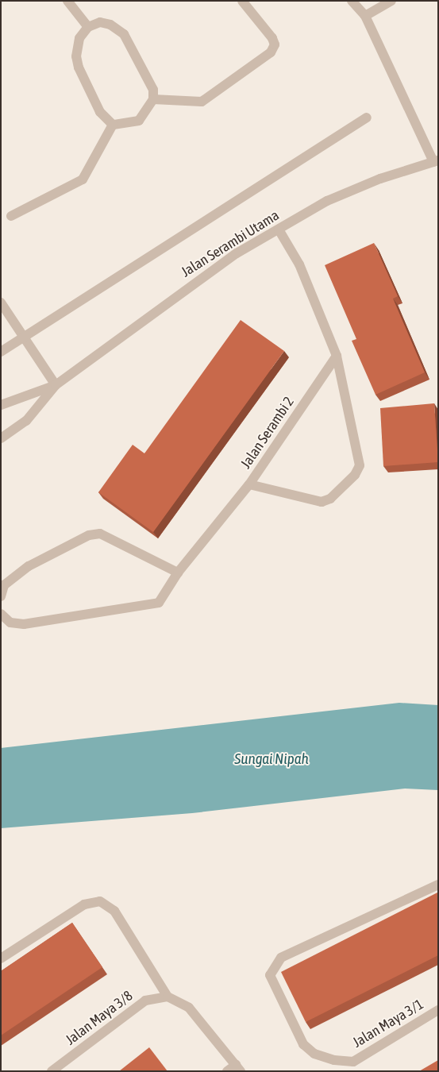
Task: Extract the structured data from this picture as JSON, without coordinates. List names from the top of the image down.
{
  "streets": {
    "street": [
      "Jalan Serambi Utama",
      "Jalan Serambi 2",
      "Jalan Maya 3/8",
      "Jalan Maya 3/1"
    ]
  },
  "crossings": [
    ["Jalan Serambi Utama", "Jalan Serambi 2"]
  ],
  "water": ["Sungai Nipah"]
}
